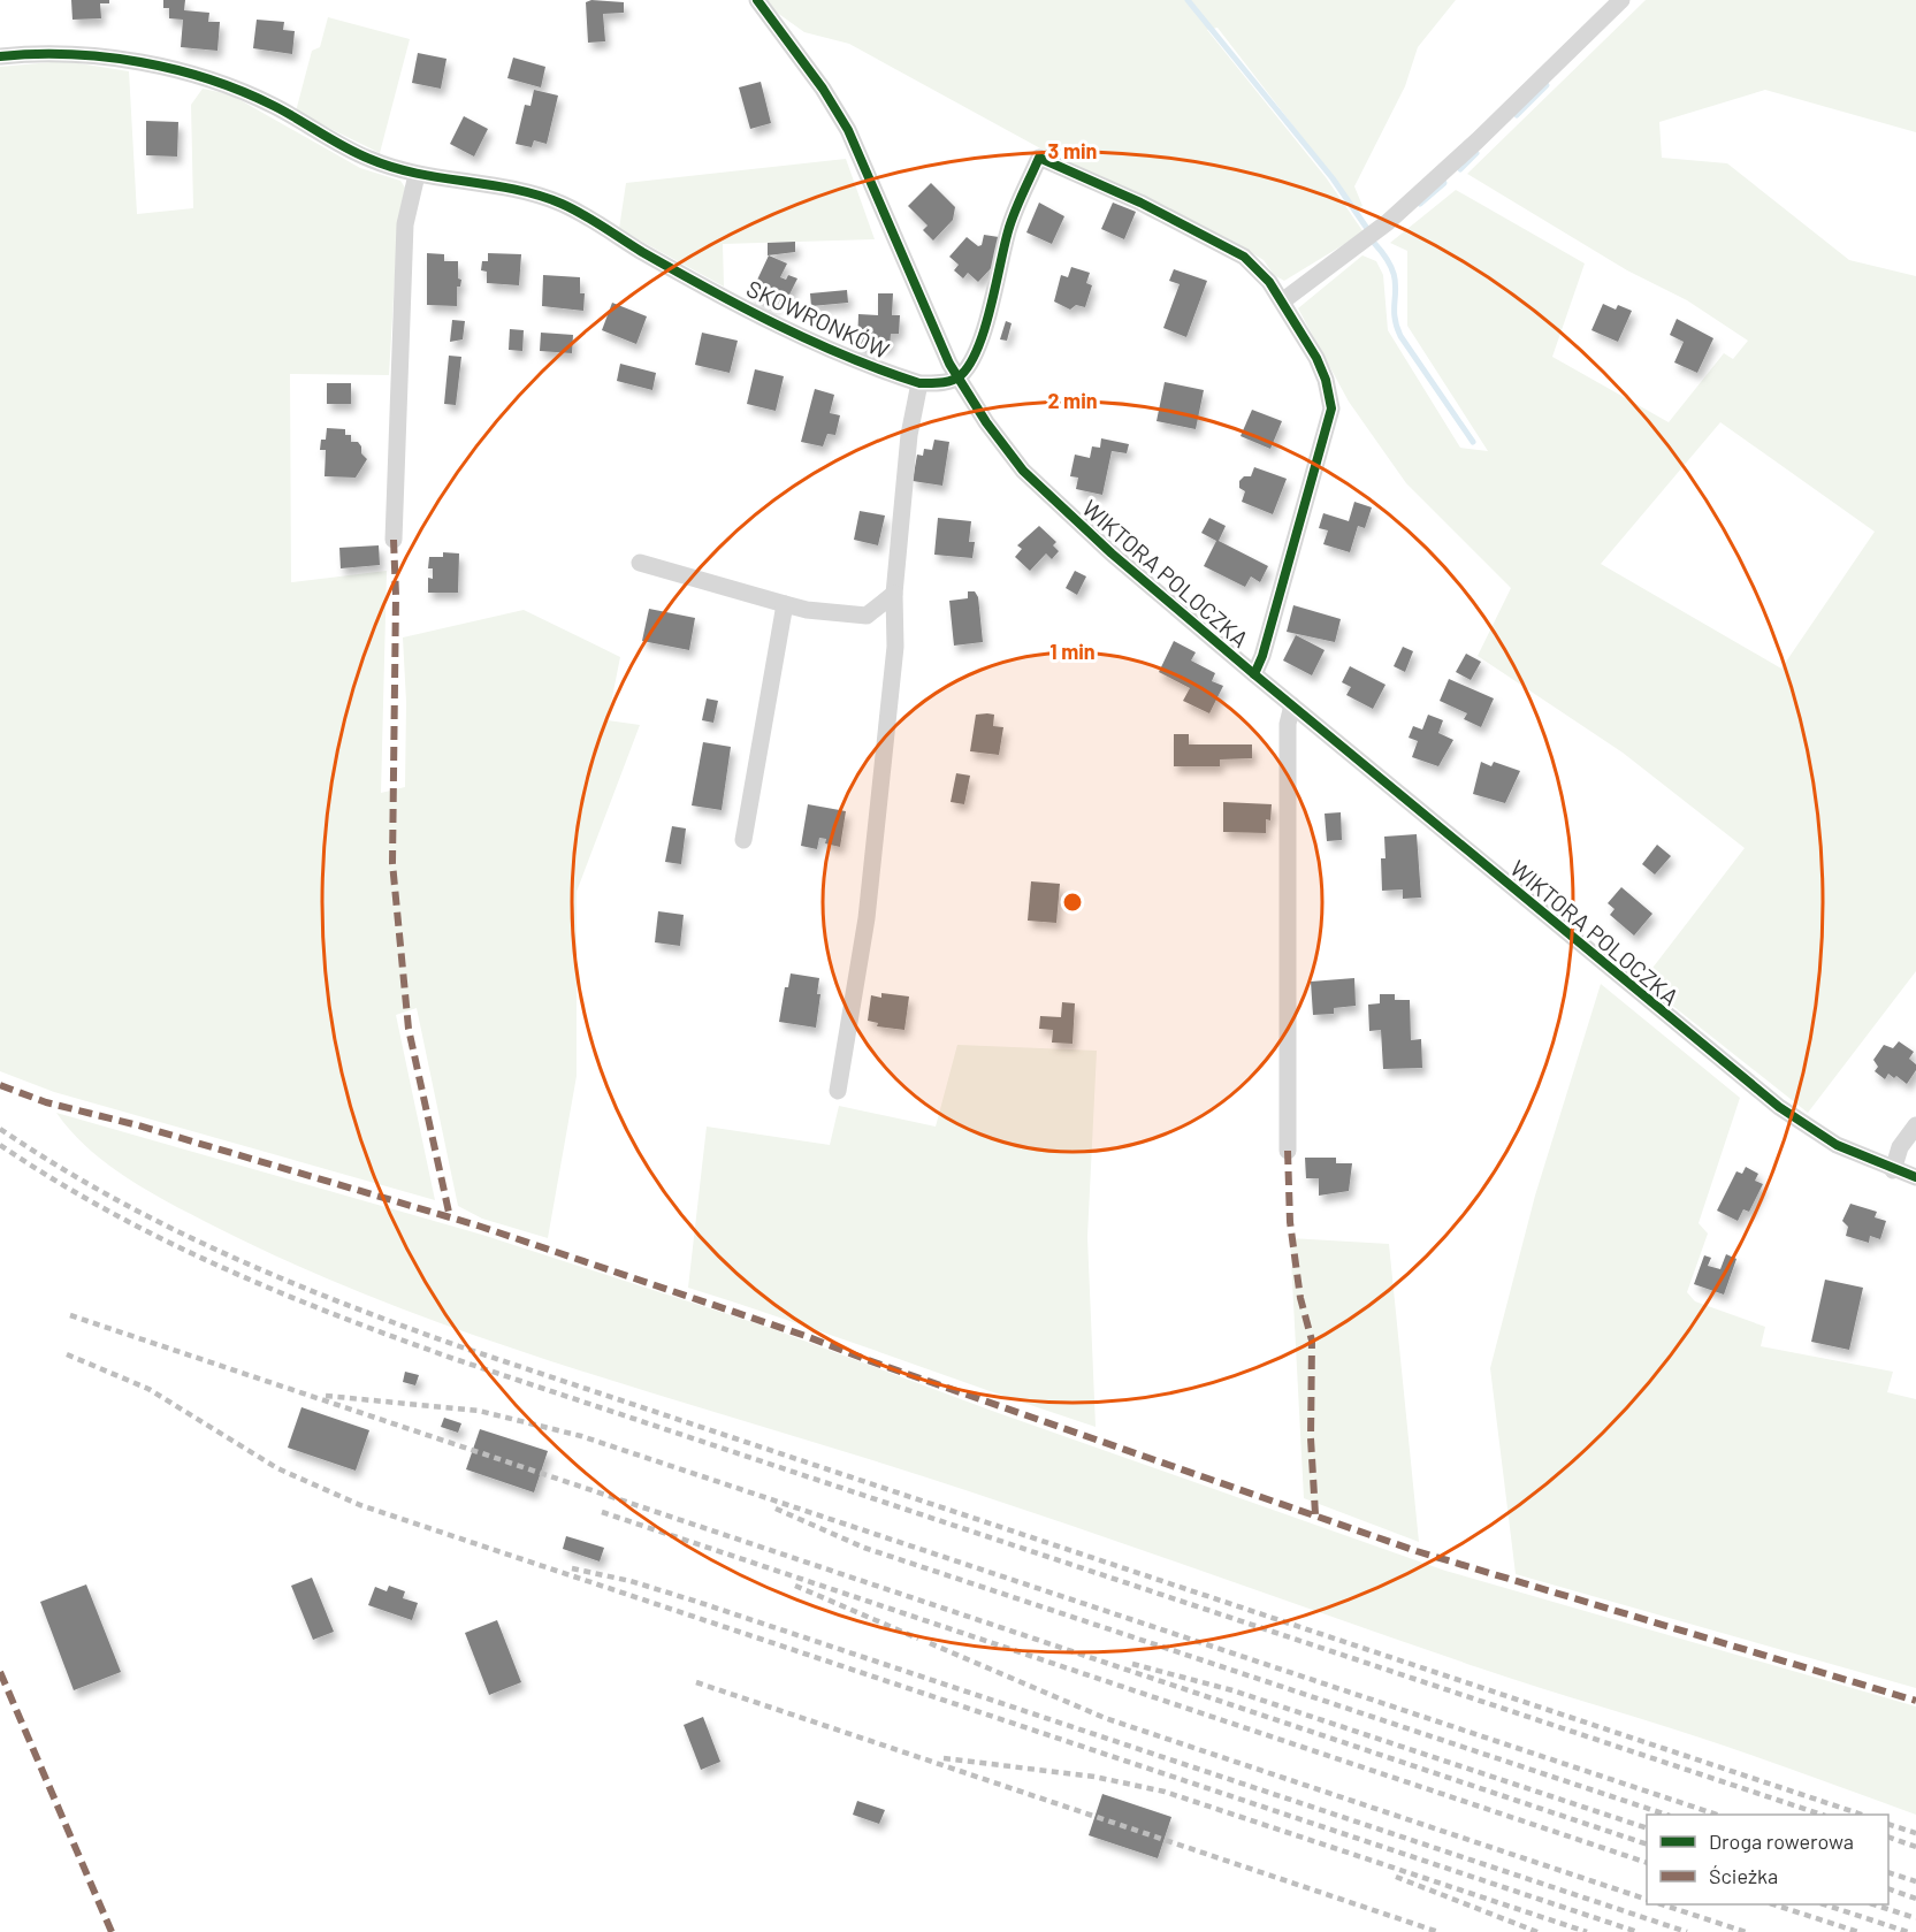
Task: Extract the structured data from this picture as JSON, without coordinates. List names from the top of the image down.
{
  "streets": {
    "street": ["SKOWRONKÓW", "WIKTORA POLOCZKA"]
  },
  "crossings": [
    ["SKOWRONKÓW", "WIKTORA POLOCZKA"]
  ],
  "legend": ["Droga rowerowa", "Ścieżka"],
  "rings": ["3 min", "2 min", "1 min"]
}
